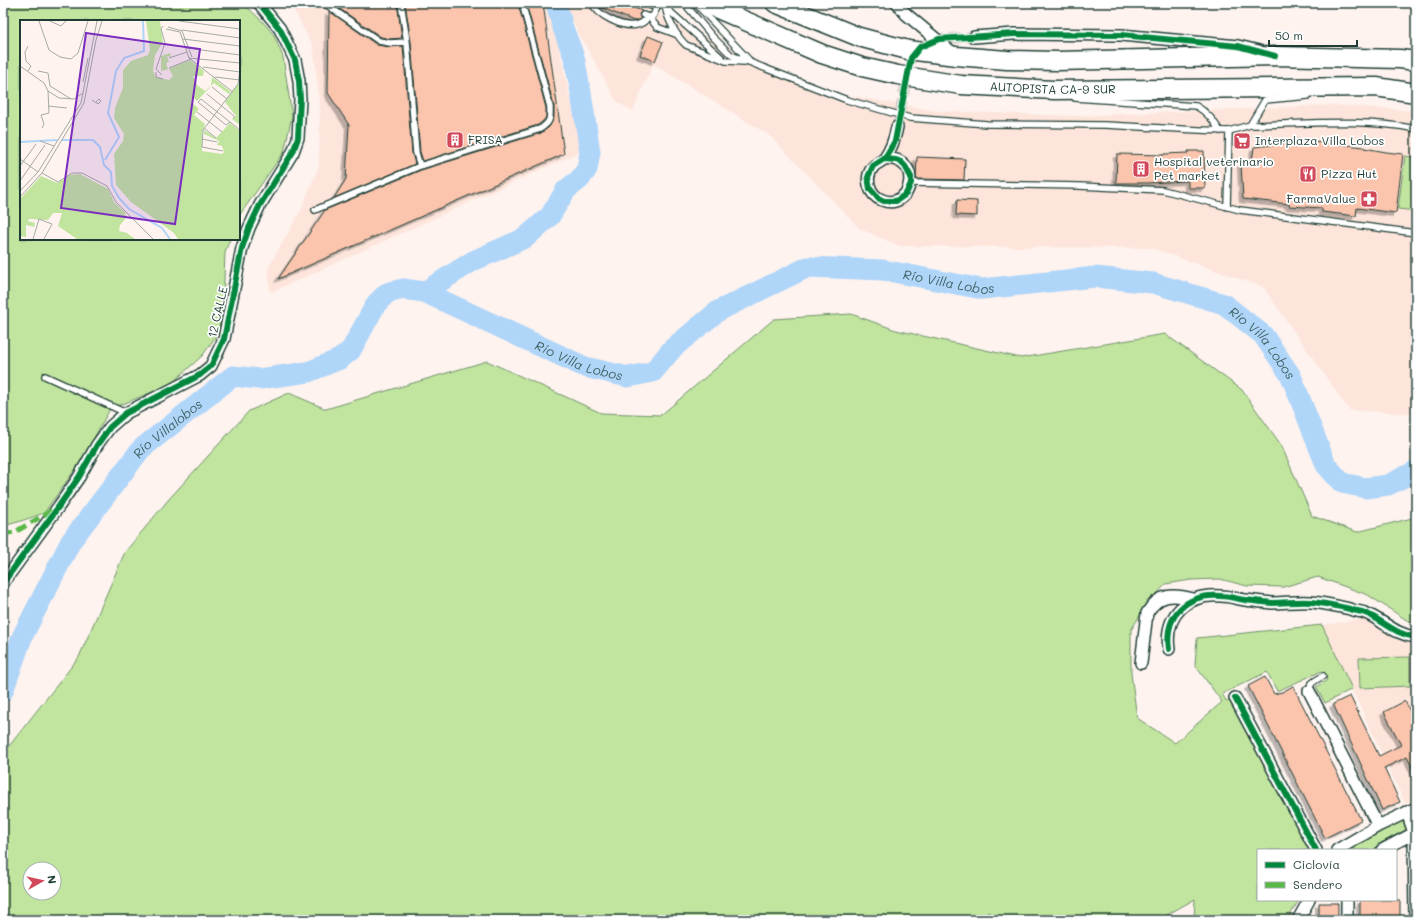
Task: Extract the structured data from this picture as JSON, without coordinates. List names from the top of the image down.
{
  "streets": {
    "highway": ["AUTOPISTA CA-9 SUR"],
    "street": ["12 CALLE"]
  },
  "water": ["Río Villa Lobos", "Río Villalobos"],
  "places": {
    "building": ["FRISA", "Hospital veterinario Pet market"],
    "supermarket": ["Interplaza Villa Lobos"],
    "restaurant": ["Pizza Hut"],
    "pharmacy": ["FarmaValue"]
  },
  "legend": ["Ciclovía", "Sendero"],
  "scale_bar": "50 m",
  "north": "right"
}
